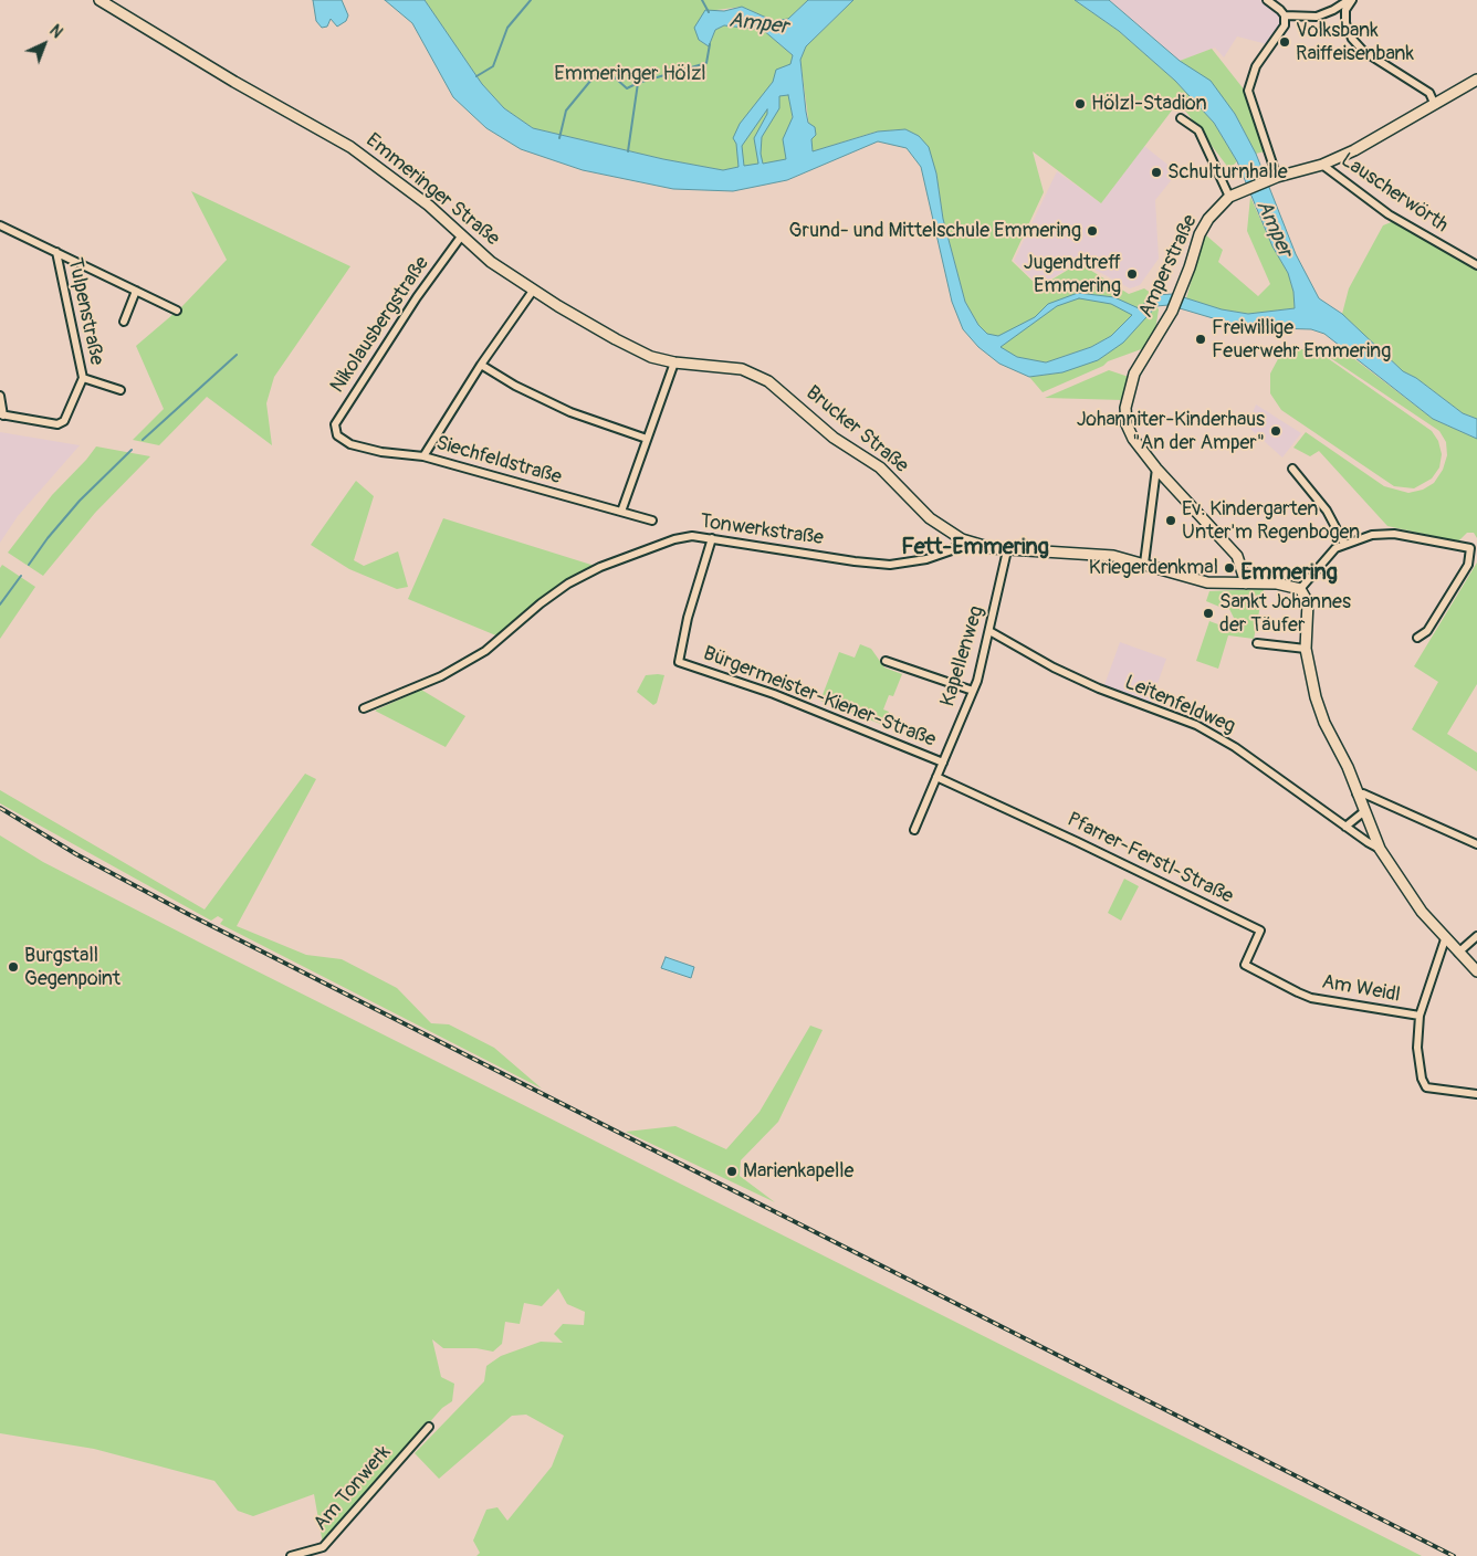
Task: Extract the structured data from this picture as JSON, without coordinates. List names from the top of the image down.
{
  "streets": {
    "street": [
      "Emmeringer Straße",
      "Lauscherwörth",
      "Amperstraße",
      "Tulpenstraße",
      "Nikolausbergstraße",
      "Brucker Straße",
      "Siechfeldstraße",
      "Tonwerkstraße",
      "Kapellenweg",
      "Bürgermeister-Kiener-Straße",
      "Leitenfeldweg",
      "Pfarrer-Ferstl-Straße",
      "Am Weidl",
      "Am Tonwerk"
    ]
  },
  "crossings": [
    ["Emmeringer Straße", "Nikolausbergstraße"],
    ["Emmeringer Straße", "Brucker Straße"],
    ["Lauscherwörth", "Amperstraße"],
    ["Amperstraße", "Brucker Straße"],
    ["Nikolausbergstraße", "Siechfeldstraße"],
    ["Brucker Straße", "Tonwerkstraße"],
    ["Brucker Straße", "Kapellenweg"],
    ["Tonwerkstraße", "Bürgermeister-Kiener-Straße"],
    ["Kapellenweg", "Bürgermeister-Kiener-Straße"],
    ["Kapellenweg", "Leitenfeldweg"],
    ["Kapellenweg", "Pfarrer-Ferstl-Straße"],
    ["Pfarrer-Ferstl-Straße", "Am Weidl"]
  ],
  "districts": ["Fett-Emmering", "Emmering"],
  "water": ["Amper"],
  "parks": ["Emmeringer Hölzl"],
  "places": [
    "Volksbank Raiffeisenbank",
    "Hölzl-Stadion",
    "Schulturnhalle",
    "Grund- und Mittelschule Emmering",
    "Jugendtreff Emmering",
    "Freiwillige Feuerwehr Emmering",
    "Johanniter-Kinderhaus \"An der Amper\"",
    "Ev. Kindergarten Unter'm Regenbogen",
    "Kriegerdenkmal",
    "Sankt Johannes der Täufer",
    "Burgstall Gegenpoint",
    "Marienkapelle"
  ],
  "north": "top right"
}
